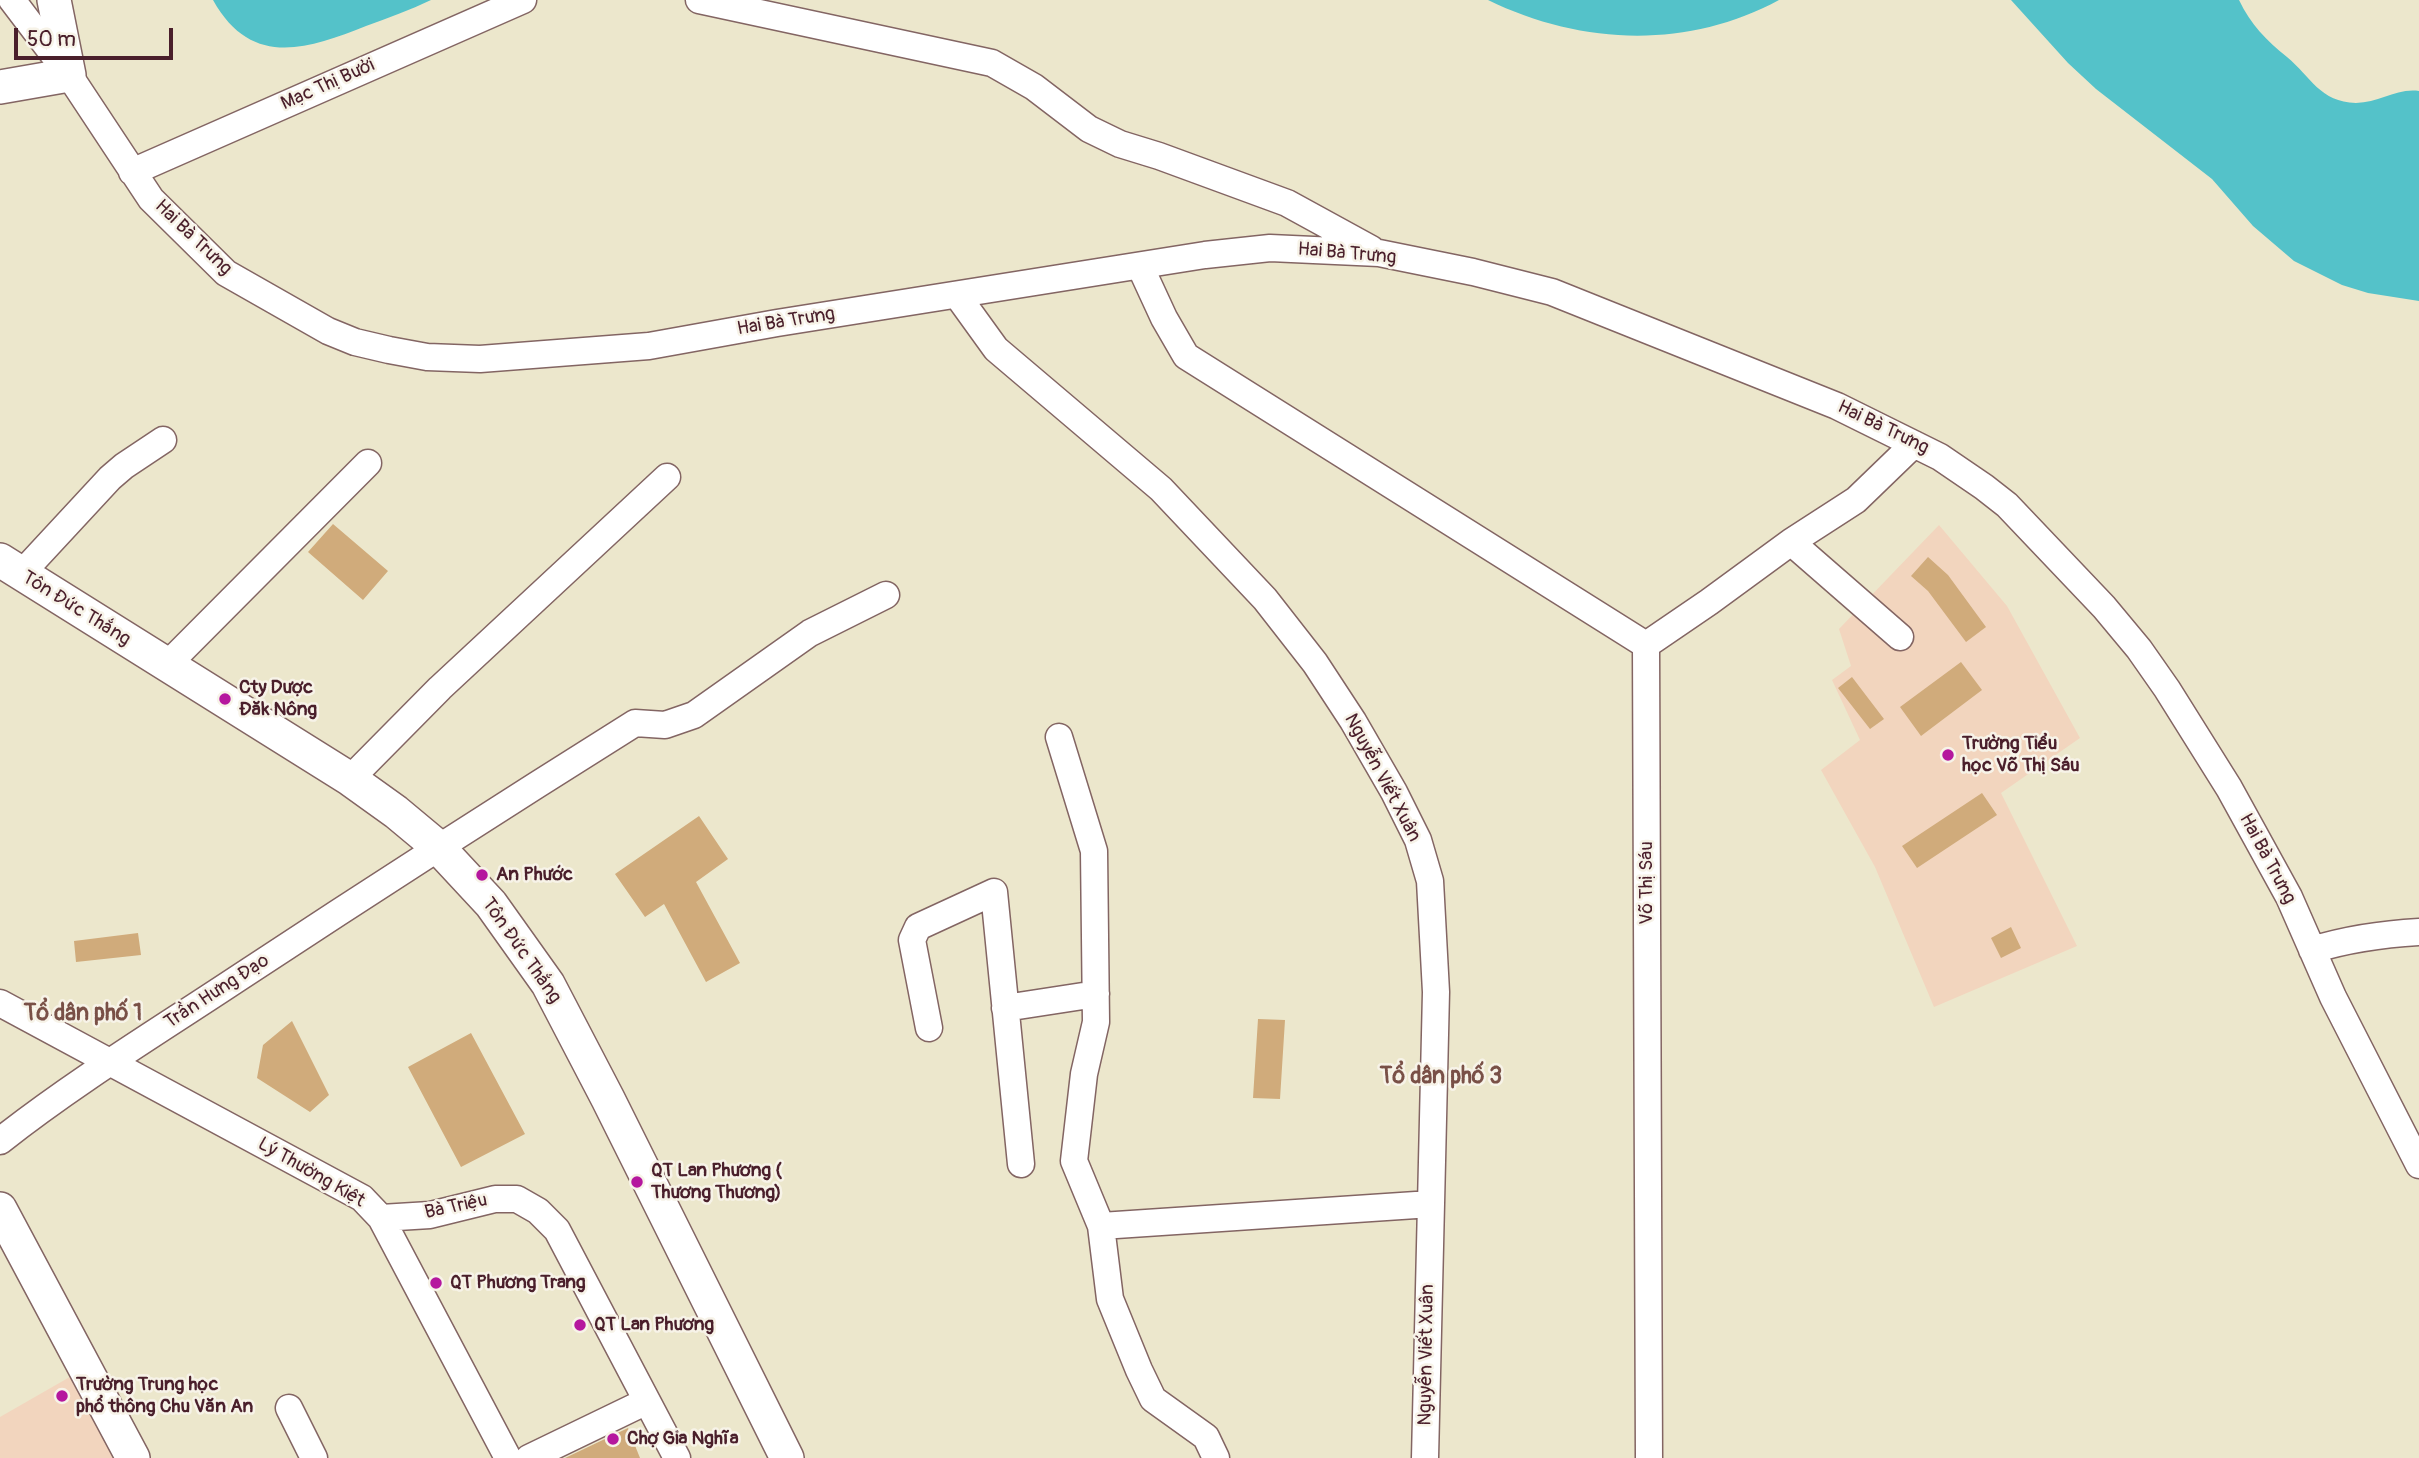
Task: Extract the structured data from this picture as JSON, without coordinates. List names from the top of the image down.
{
  "streets": {
    "main road": ["Tôn Đức Thắng"],
    "street": [
      "Mạc Thị Bưởi",
      "Hai Bà Trưng",
      "Nguyễn Viết Xuân",
      "Võ Thị Sáu",
      "Trần Hưng Đạo",
      "Lý Thường Kiệt",
      "Bà Triệu"
    ]
  },
  "crossings": [
    ["Mạc Thị Bưởi", "Hai Bà Trưng"],
    ["Hai Bà Trưng", "Nguyễn Viết Xuân"],
    ["Tôn Đức Thắng", "Trần Hưng Đạo"],
    ["Trần Hưng Đạo", "Lý Thường Kiệt"],
    ["Lý Thường Kiệt", "Bà Triệu"]
  ],
  "districts": ["Tổ dân phố 1", "Tổ dân phố 3"],
  "places": [
    "Cty Dược Đăk Nông",
    "Trường Tiểu học Võ Thị Sáu",
    "An Phước",
    "QT Lan Phương ( Thương Thương)",
    "QT Phương Trang",
    "QT Lan Phương",
    "Trường Trung học phổ thông Chu Văn An",
    "Chợ Gia Nghĩa"
  ],
  "scale_bar": "50 m"
}
